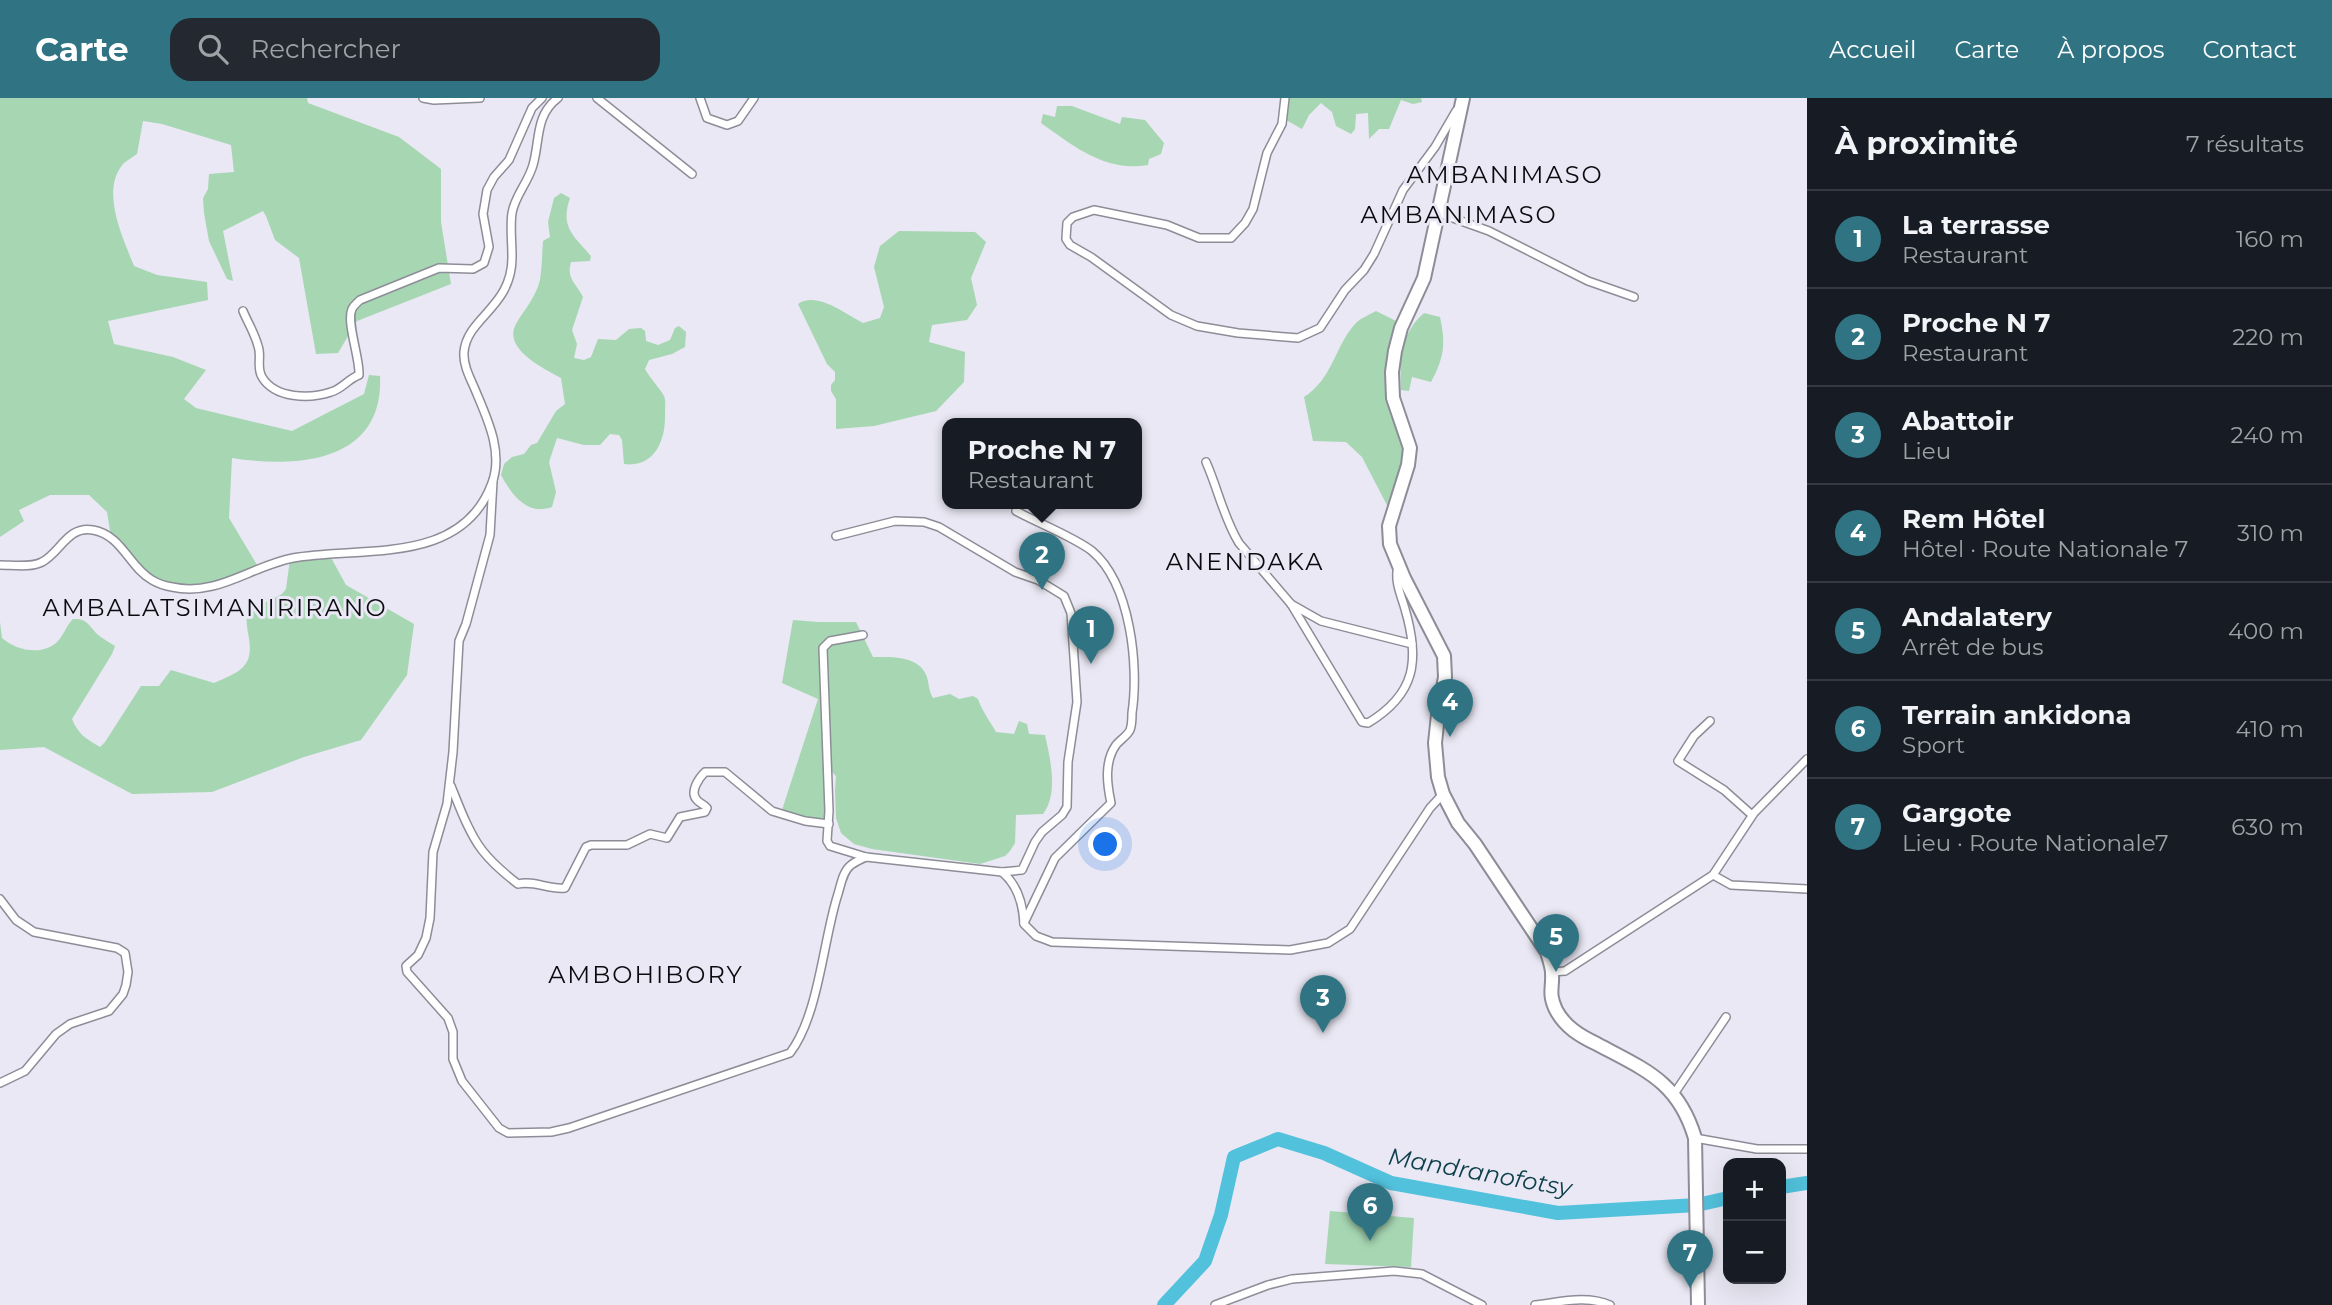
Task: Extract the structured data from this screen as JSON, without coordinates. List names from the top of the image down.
{
  "districts": [
    "AMBANIMASO",
    "AMBANIMASO",
    "ANENDAKA",
    "AMBALATSIMANIRIRANO",
    "AMBOHIBORY"
  ],
  "water": ["Mandranofotsy"],
  "page": {
    "header": "Carte",
    "search": "Rechercher",
    "nav": [
      "Accueil",
      "Carte",
      "À propos",
      "Contact"
    ],
    "heading": ["À proximité", "7 résultats"],
    "list": [
      {
        "mark": "1",
        "name": "La terrasse",
        "note": "Restaurant",
        "value": "160 m"
      },
      {
        "mark": "2",
        "name": "Proche N 7",
        "note": "Restaurant",
        "value": "220 m"
      },
      {
        "mark": "3",
        "name": "Abattoir",
        "note": "Lieu",
        "value": "240 m"
      },
      {
        "mark": "4",
        "name": "Rem Hôtel",
        "note": "Hôtel · Route Nationale 7",
        "value": "310 m"
      },
      {
        "mark": "5",
        "name": "Andalatery",
        "note": "Arrêt de bus",
        "value": "400 m"
      },
      {
        "mark": "6",
        "name": "Terrain ankidona",
        "note": "Sport",
        "value": "410 m"
      },
      {
        "mark": "7",
        "name": "Gargote",
        "note": "Lieu · Route Nationale7",
        "value": "630 m"
      }
    ],
    "popup": ["Proche N 7", "Restaurant"],
    "pins": [
      "2",
      "1",
      "4",
      "5",
      "3",
      "6",
      "7"
    ],
    "map_buttons": ["+", "−"]
  }
}
